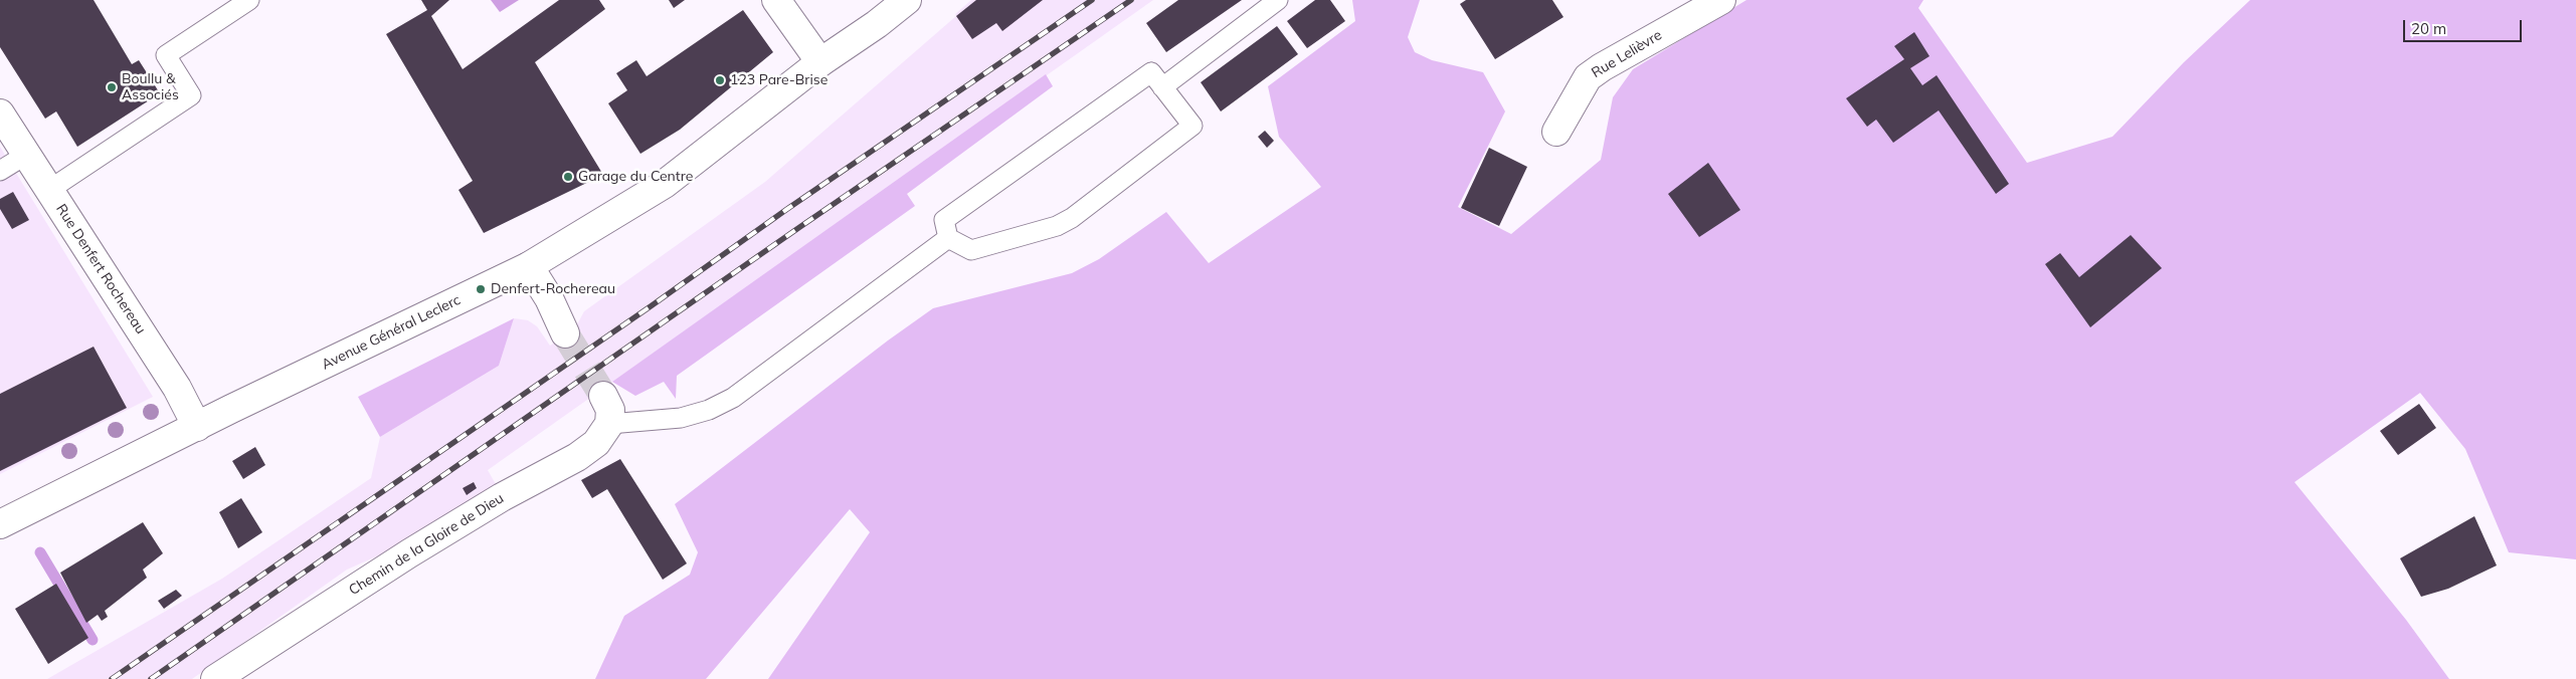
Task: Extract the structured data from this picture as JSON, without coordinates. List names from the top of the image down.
{
  "streets": {
    "street": [
      "Rue Lelièvre",
      "Rue Denfert Rochereau",
      "Avenue Général Leclerc",
      "Chemin de la Gloire de Dieu"
    ]
  },
  "crossings": [
    ["Rue Denfert Rochereau", "Avenue Général Leclerc"]
  ],
  "places": [
    "123 Pare-Brise",
    "Boullu & Associés",
    "Garage du Centre",
    "Denfert-Rochereau"
  ],
  "scale_bar": "20 m"
}
